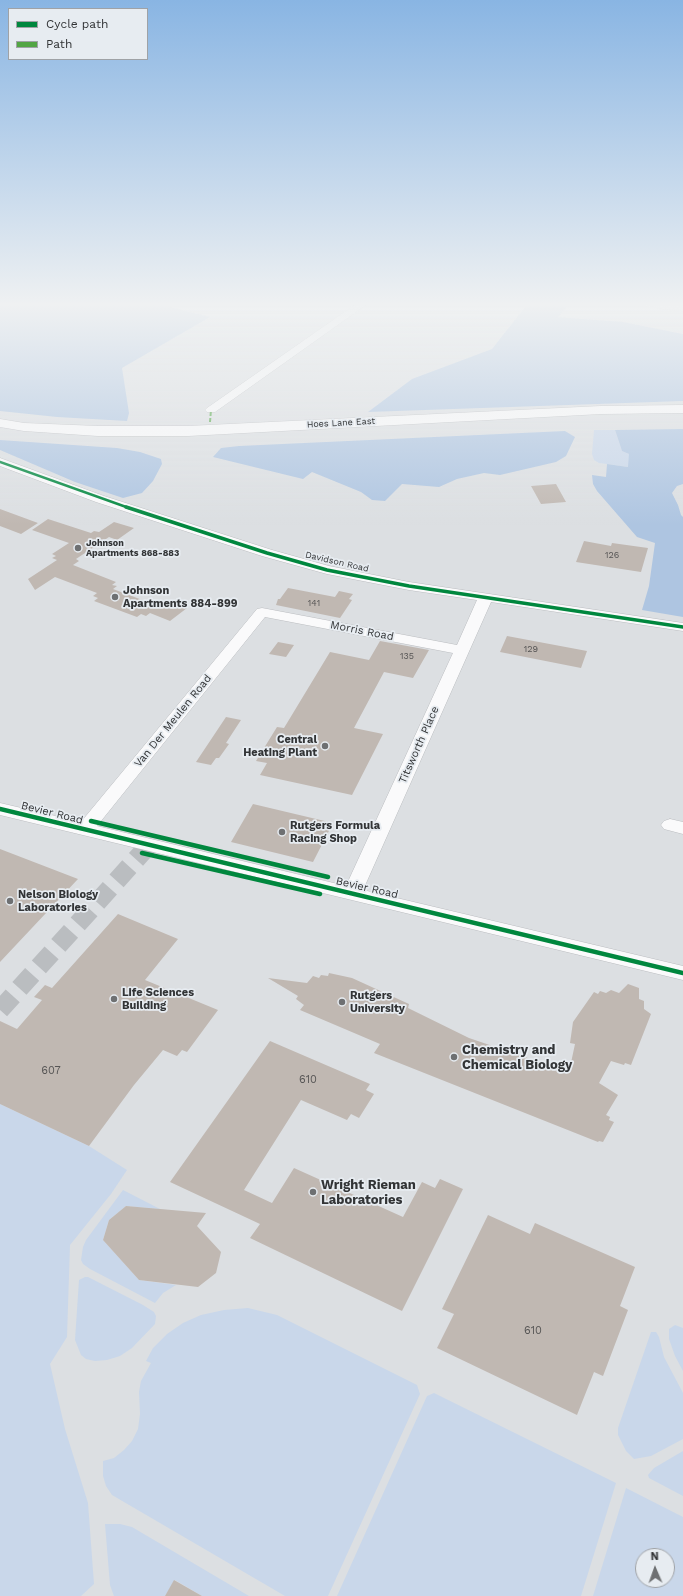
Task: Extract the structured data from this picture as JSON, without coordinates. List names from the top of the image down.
{
  "streets": {
    "highway": ["Hoes Lane East"],
    "street": [
      "Davidson Road",
      "Morris Road",
      "Van Der Meulen Road",
      "Titsworth Place",
      "Bevier Road"
    ]
  },
  "crossings": [
    ["Davidson Road", "Titsworth Place"],
    ["Morris Road", "Van Der Meulen Road"],
    ["Morris Road", "Titsworth Place"],
    ["Van Der Meulen Road", "Bevier Road"],
    ["Titsworth Place", "Bevier Road"]
  ],
  "places": [
    "Johnson Apartments 868-883",
    "Johnson Apartments 884-899",
    "Central Heating Plant",
    "Rutgers Formula Racing Shop",
    "Nelson Biology Laboratories",
    "Life Sciences Building",
    "Rutgers University",
    "Chemistry and Chemical Biology",
    "Wright Rieman Laboratories"
  ],
  "house_numbers": [
    "126",
    "141",
    "129",
    "135",
    "607",
    "610",
    "610"
  ],
  "legend": ["Cycle path", "Path"],
  "north": "top"
}
